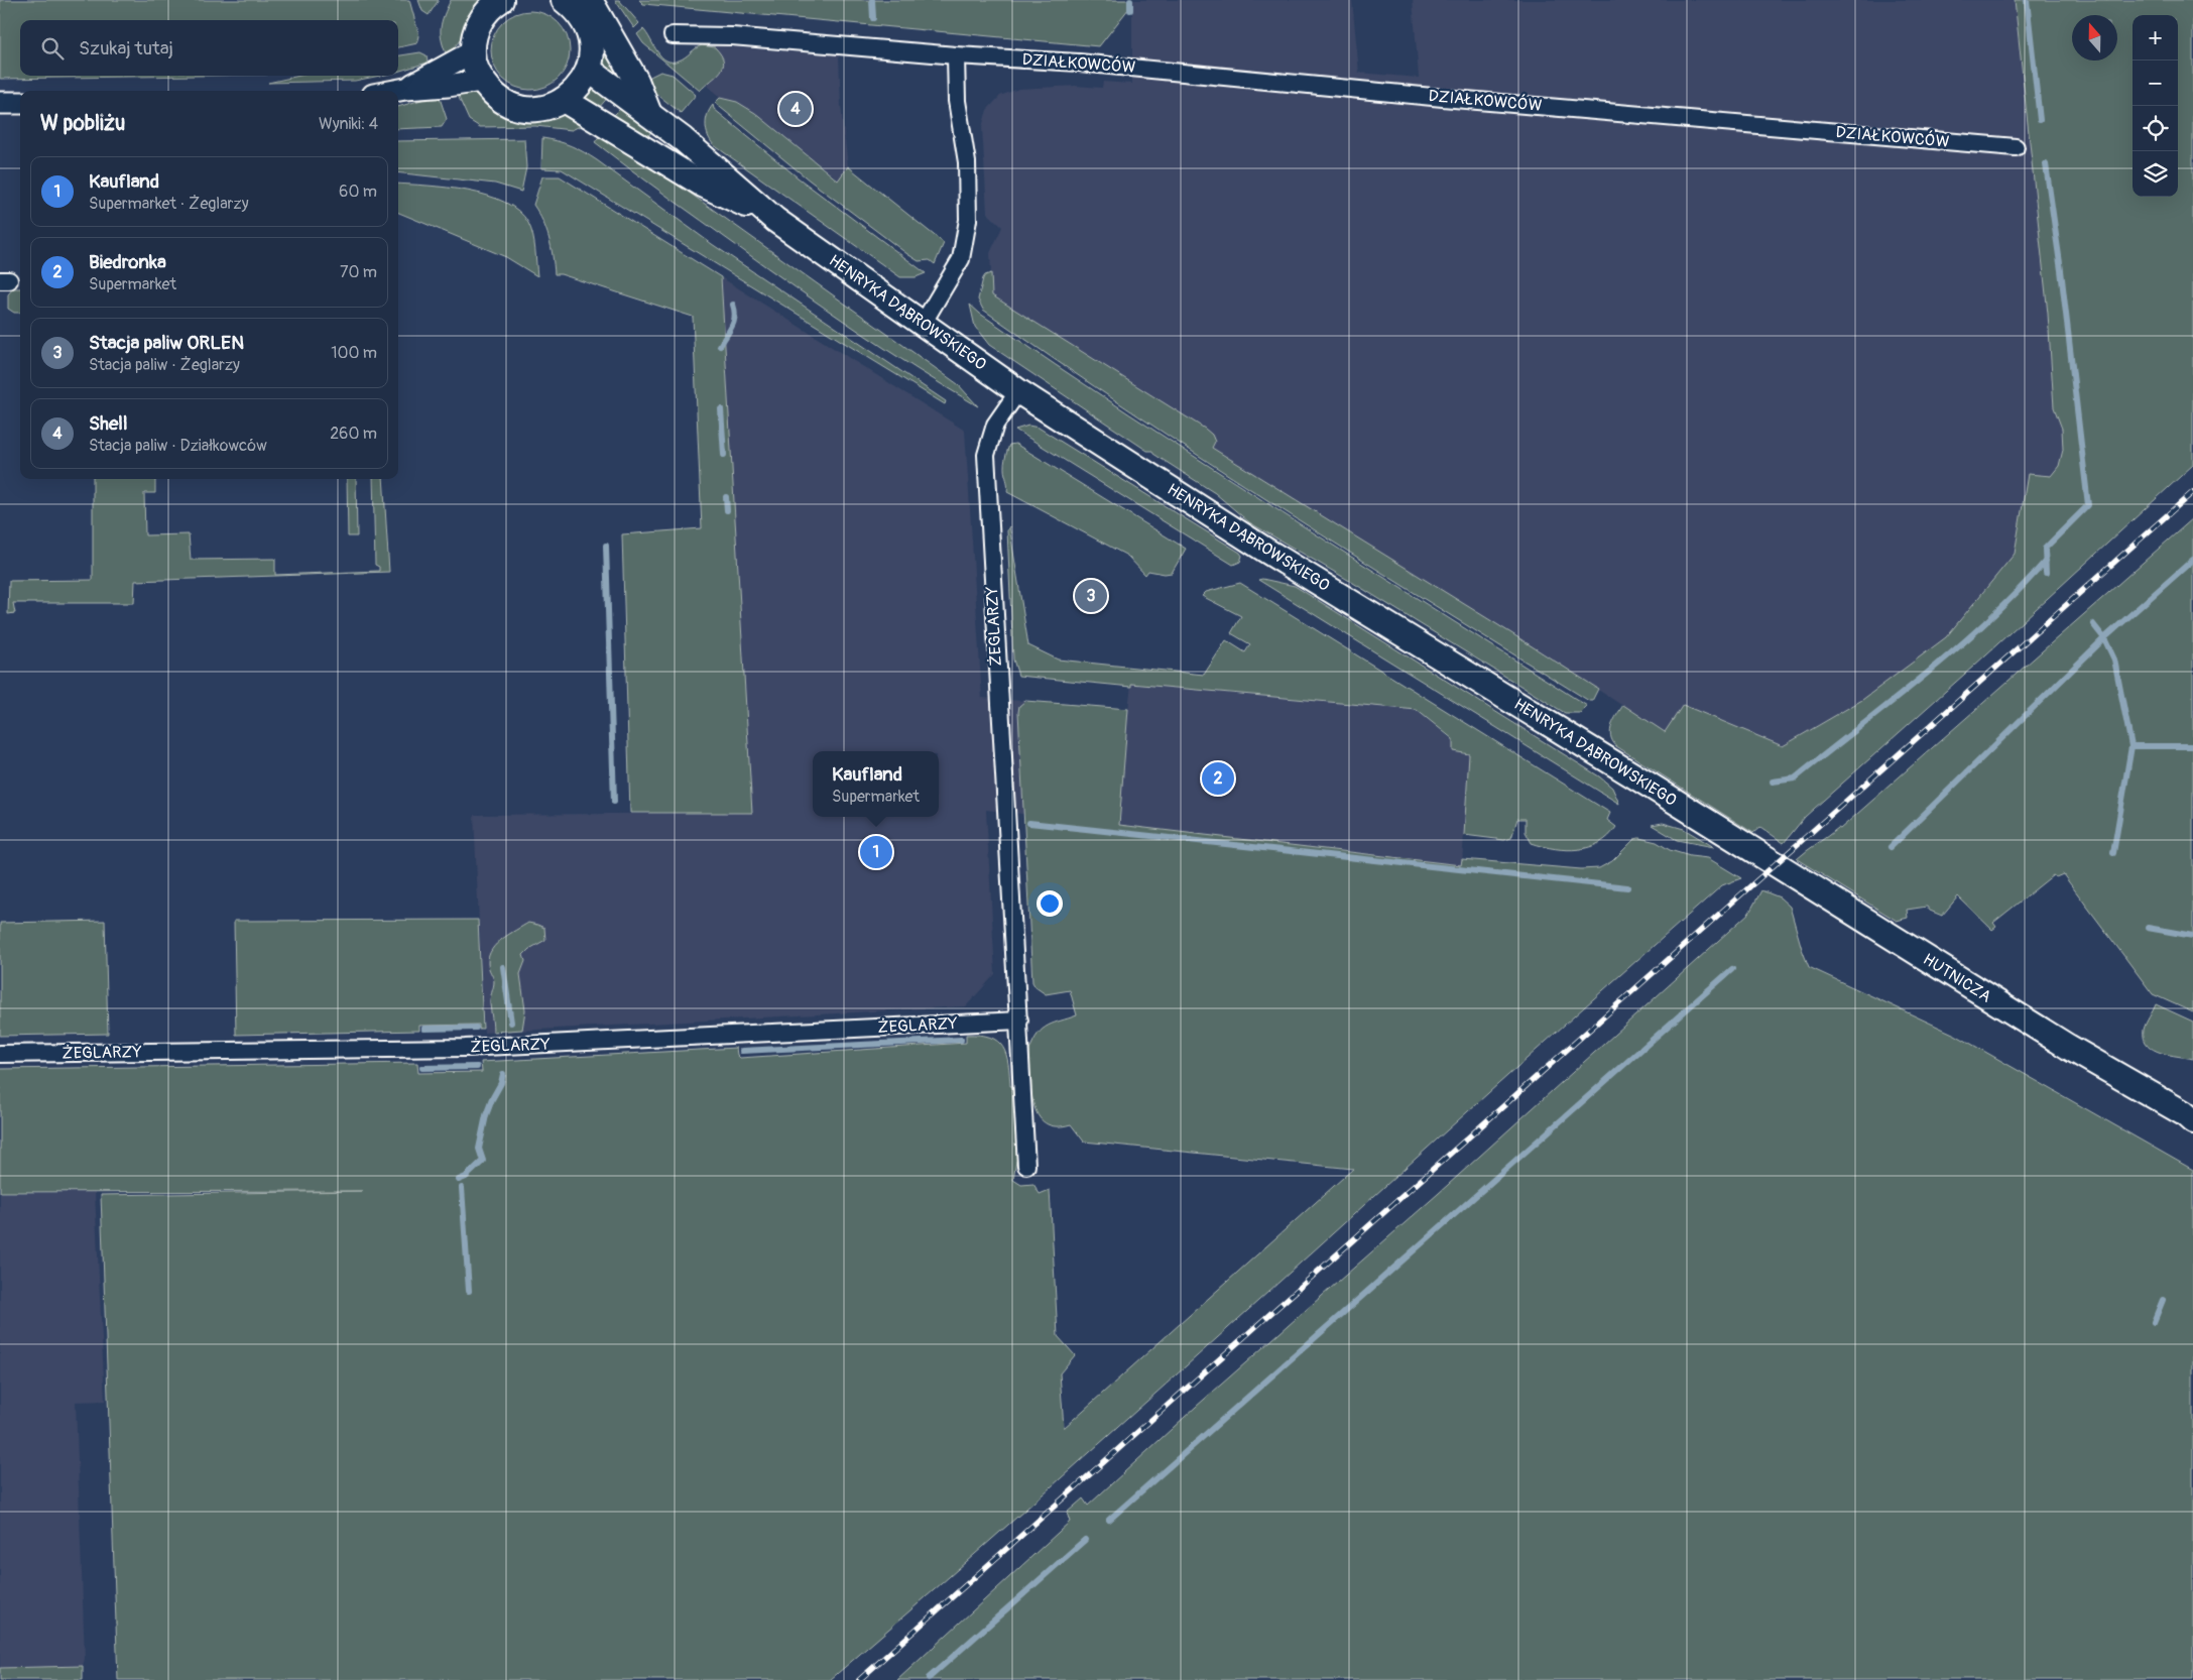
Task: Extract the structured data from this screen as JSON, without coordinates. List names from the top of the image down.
{
  "streets": {
    "main road": ["HENRYKA DĄBROWSKIEGO", "HUTNICZA"],
    "street": ["DZIAŁKOWCÓW", "ŻEGLARZY"]
  },
  "crossings": [
    ["HENRYKA DĄBROWSKIEGO", "ŻEGLARZY"],
    ["HENRYKA DĄBROWSKIEGO", "HUTNICZA"]
  ],
  "north": "top",
  "page": {
    "map_buttons": ["+", "−"],
    "search": "Szukaj tutaj",
    "pins": [
      "4",
      "3",
      "2",
      "1"
    ],
    "heading": ["W pobliżu", "Wyniki: 4"],
    "list": [
      {
        "mark": "1",
        "name": "Kaufland",
        "note": "Supermarket · Żeglarzy",
        "value": "60 m"
      },
      {
        "mark": "2",
        "name": "Biedronka",
        "note": "Supermarket",
        "value": "70 m"
      },
      {
        "mark": "3",
        "name": "Stacja paliw ORLEN",
        "note": "Stacja paliw · Żeglarzy",
        "value": "100 m"
      },
      {
        "mark": "4",
        "name": "Shell",
        "note": "Stacja paliw · Działkowców",
        "value": "260 m"
      }
    ],
    "popup": ["Kaufland", "Supermarket"]
  }
}
